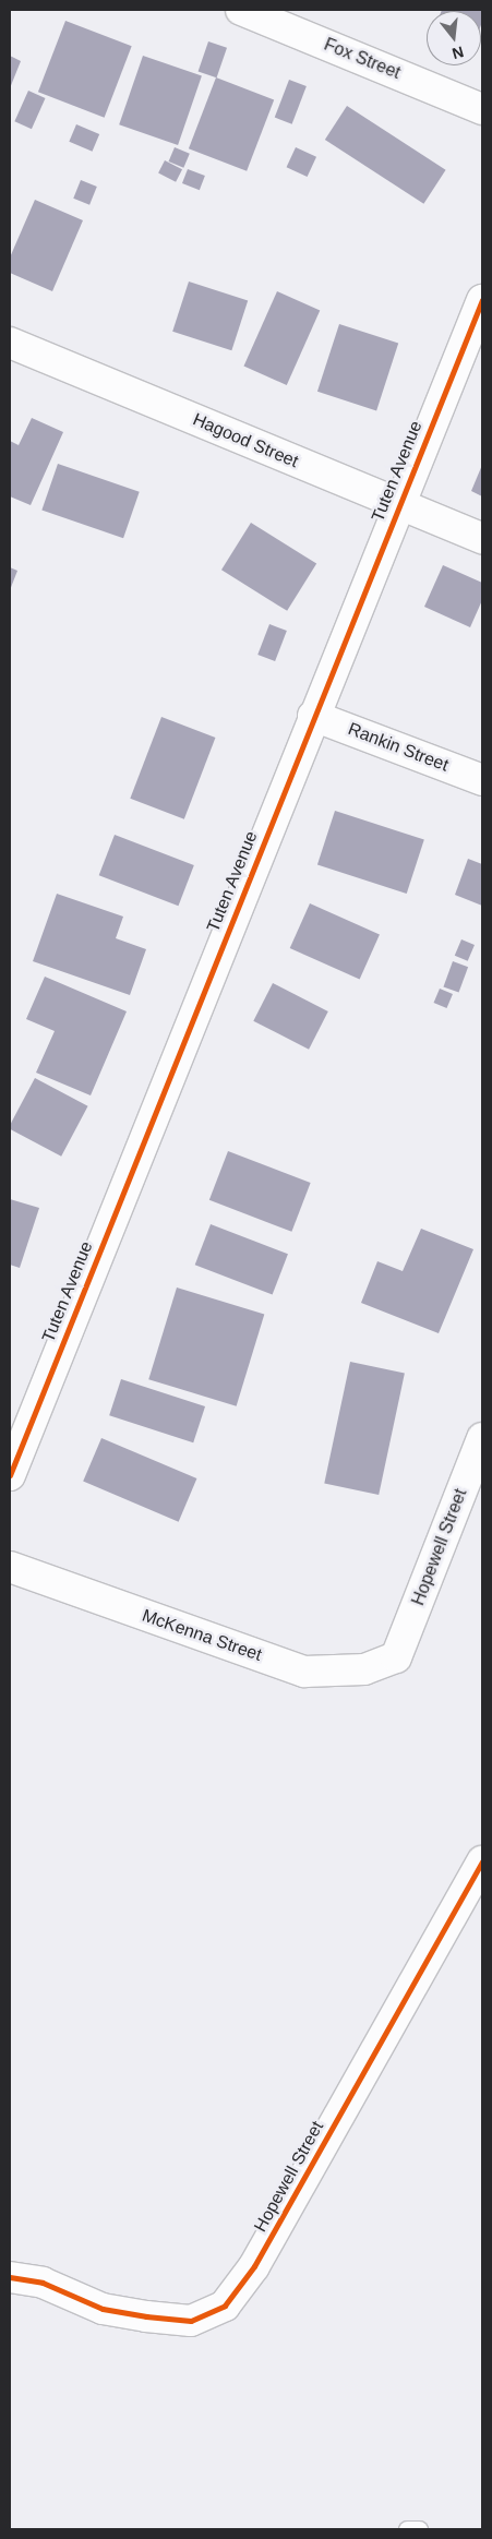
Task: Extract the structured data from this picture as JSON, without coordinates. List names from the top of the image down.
{
  "streets": {
    "street": [
      "Fox Street",
      "Hagood Street",
      "Tuten Avenue",
      "Rankin Street",
      "Hopewell Street",
      "McKenna Street"
    ]
  },
  "crossings": [
    ["Hagood Street", "Tuten Avenue"],
    ["Tuten Avenue", "Rankin Street"],
    ["Hopewell Street", "McKenna Street"]
  ],
  "north": "bottom"
}
